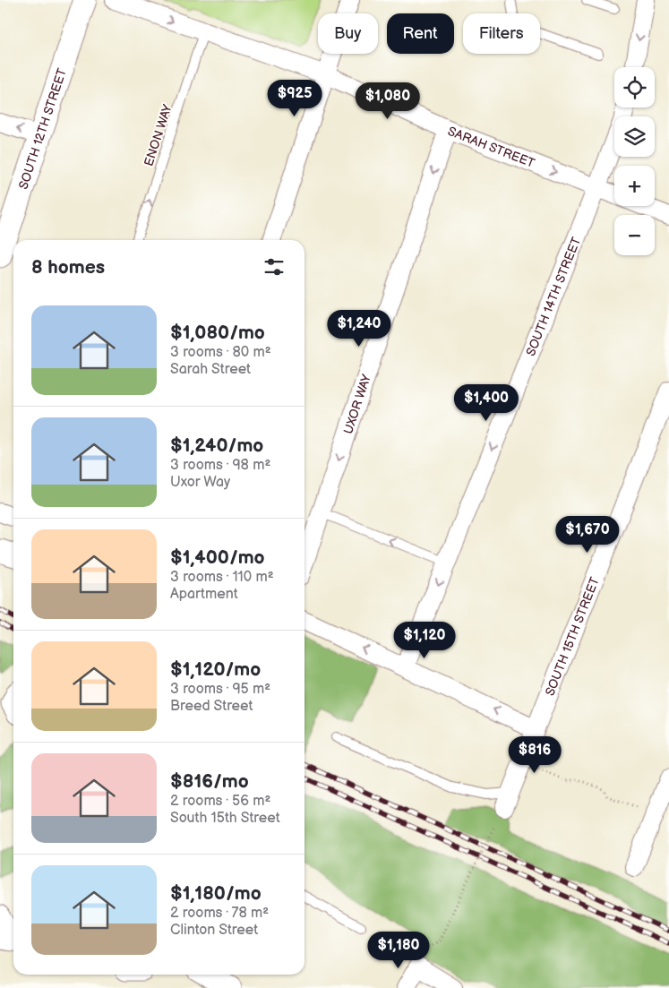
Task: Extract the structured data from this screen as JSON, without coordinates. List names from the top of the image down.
{
  "streets": {
    "street": [
      "SOUTH 12TH STREET",
      "SARAH STREET",
      "SOUTH 14TH STREET",
      "UXOR WAY",
      "SOUTH 15TH STREET"
    ],
    "lane": ["ENON WAY"]
  },
  "crossings": [
    ["ENON WAY", "SARAH STREET"],
    ["SARAH STREET", "SOUTH 14TH STREET"],
    ["SARAH STREET", "UXOR WAY"]
  ],
  "one_way": ["ENON WAY", "SARAH STREET", "SOUTH 14TH STREET"],
  "page": {
    "chip": ["Buy", "Rent", "Filters"],
    "map_buttons": ["+", "−"],
    "price": [
      "$925",
      "$1,080",
      "$1,240",
      "$1,400",
      "$1,670",
      "$1,120",
      "$816",
      "$1,180"
    ],
    "heading": "8 homes",
    "list": [
      {
        "name": "$1,080/mo",
        "note": "3 rooms · 80 m² · Sarah Street"
      },
      {
        "name": "$1,240/mo",
        "note": "3 rooms · 98 m² · Uxor Way"
      },
      {
        "name": "$1,400/mo",
        "note": "3 rooms · 110 m² · Apartment"
      },
      {
        "name": "$1,120/mo",
        "note": "3 rooms · 95 m² · Breed Street"
      },
      {
        "name": "$816/mo",
        "note": "2 rooms · 56 m² · South 15th Street"
      },
      {
        "name": "$1,180/mo",
        "note": "2 rooms · 78 m² · Clinton Street"
      }
    ]
  }
}
